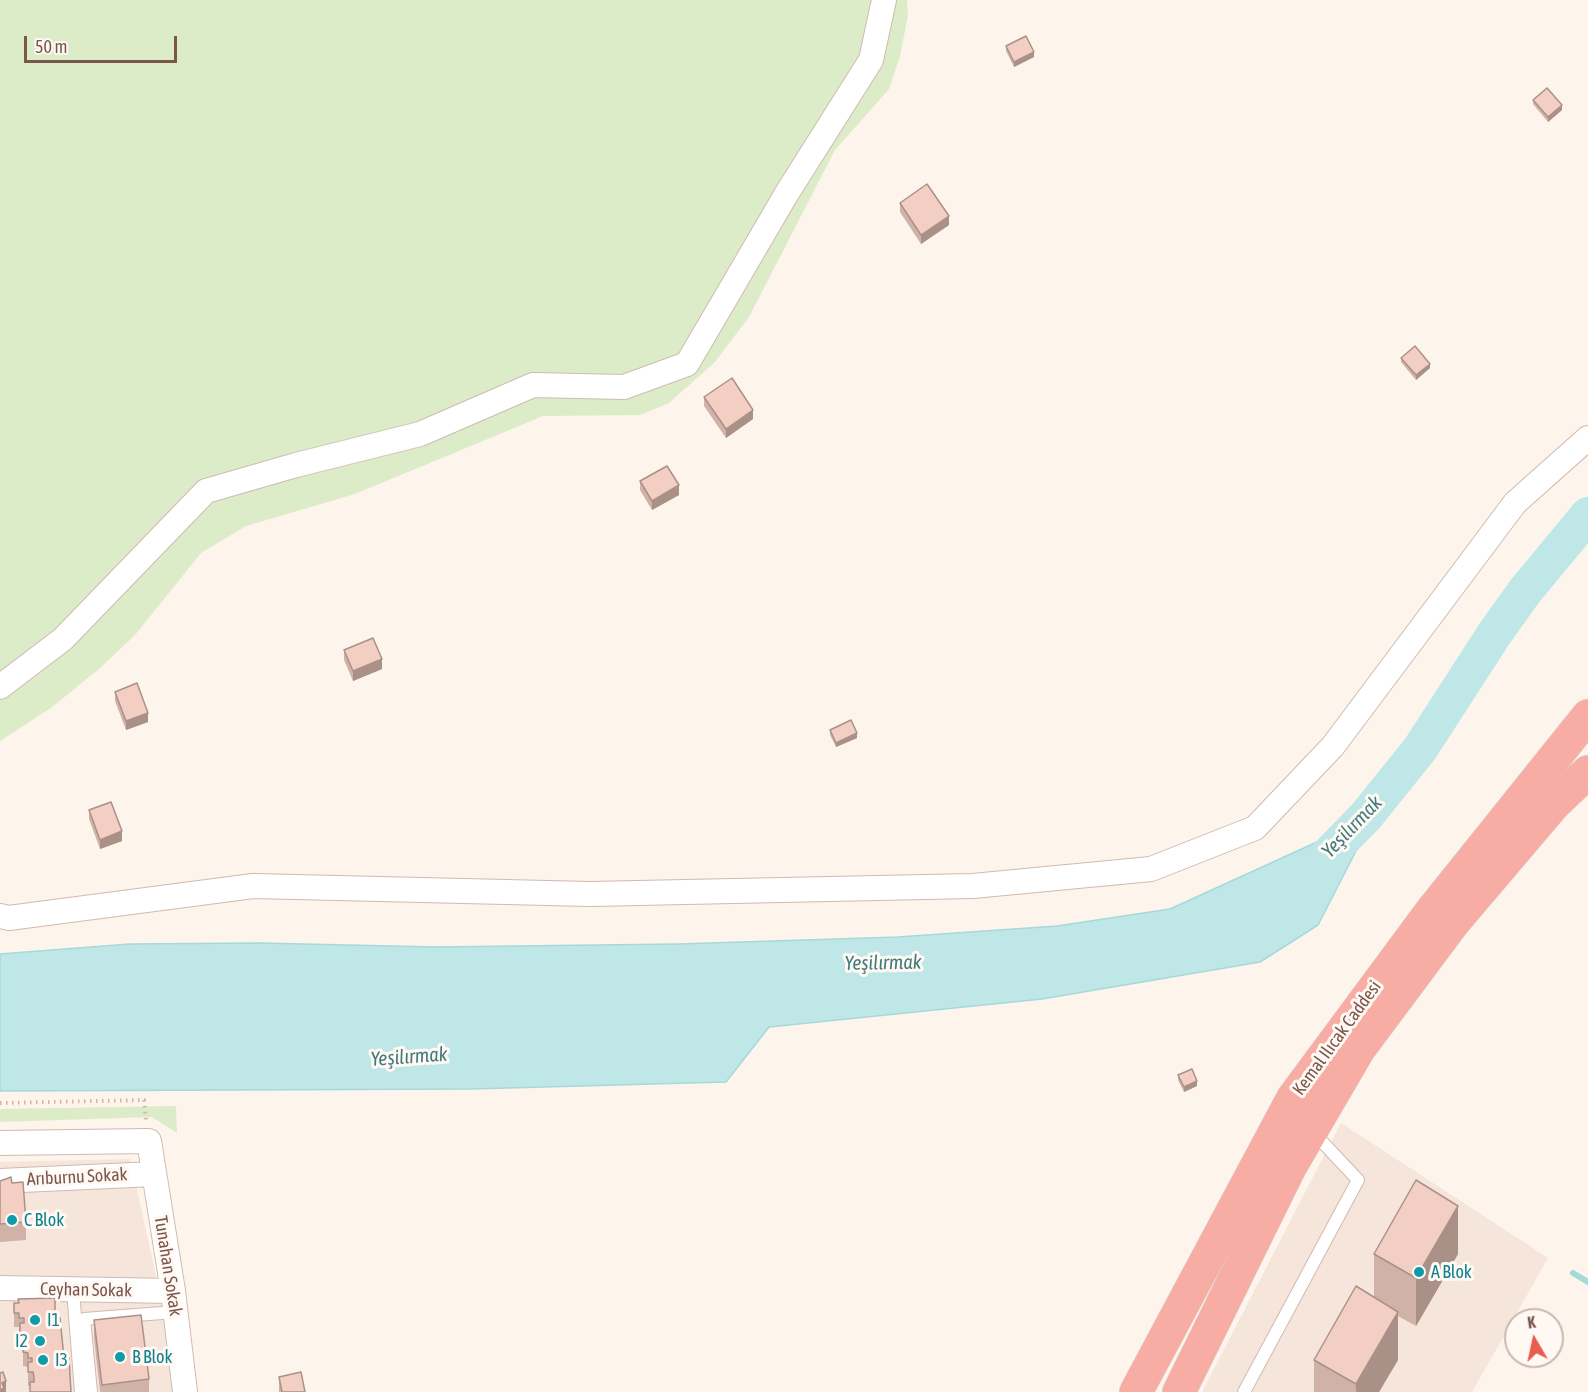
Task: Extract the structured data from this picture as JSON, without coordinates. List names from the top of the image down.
{
  "streets": {
    "highway": ["Kemal Ilıcak Caddesi"],
    "street": ["Arıburnu Sokak", "Tunahan Sokak", "Ceyhan Sokak"]
  },
  "crossings": [
    ["Arıburnu Sokak", "Tunahan Sokak"],
    ["Tunahan Sokak", "Ceyhan Sokak"]
  ],
  "water": ["Yeşilırmak"],
  "places": [
    "C Blok",
    "A Blok",
    "I1",
    "I2",
    "B Blok",
    "I3"
  ],
  "scale_bar": "50 m",
  "north": "top"
}
